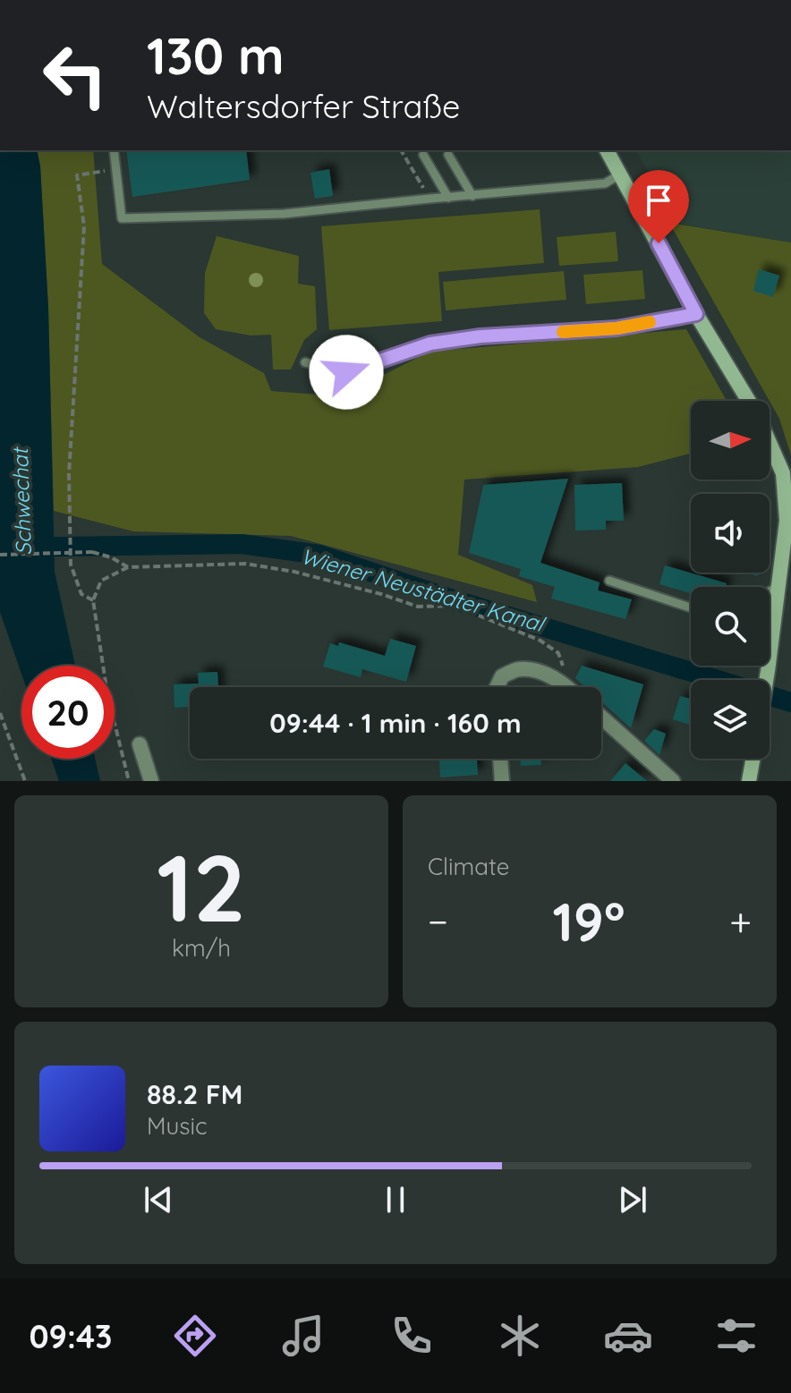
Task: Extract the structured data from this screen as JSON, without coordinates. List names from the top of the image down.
{
  "water": ["Schwechat", "Wiener Neustädter Kanal"],
  "north": "right",
  "page": {
    "turn": ["130 m", "Waltersdorfer Straße"],
    "limit": "20",
    "trip": "09:44 · 1 min · 160 m",
    "tile": [
      ["12", "km/h"],
      "Climate"
    ],
    "heat": ["−", "19°", "+"],
    "song": ["88.2 FM", "Music"],
    "tabs": "09:43"
  }
}
